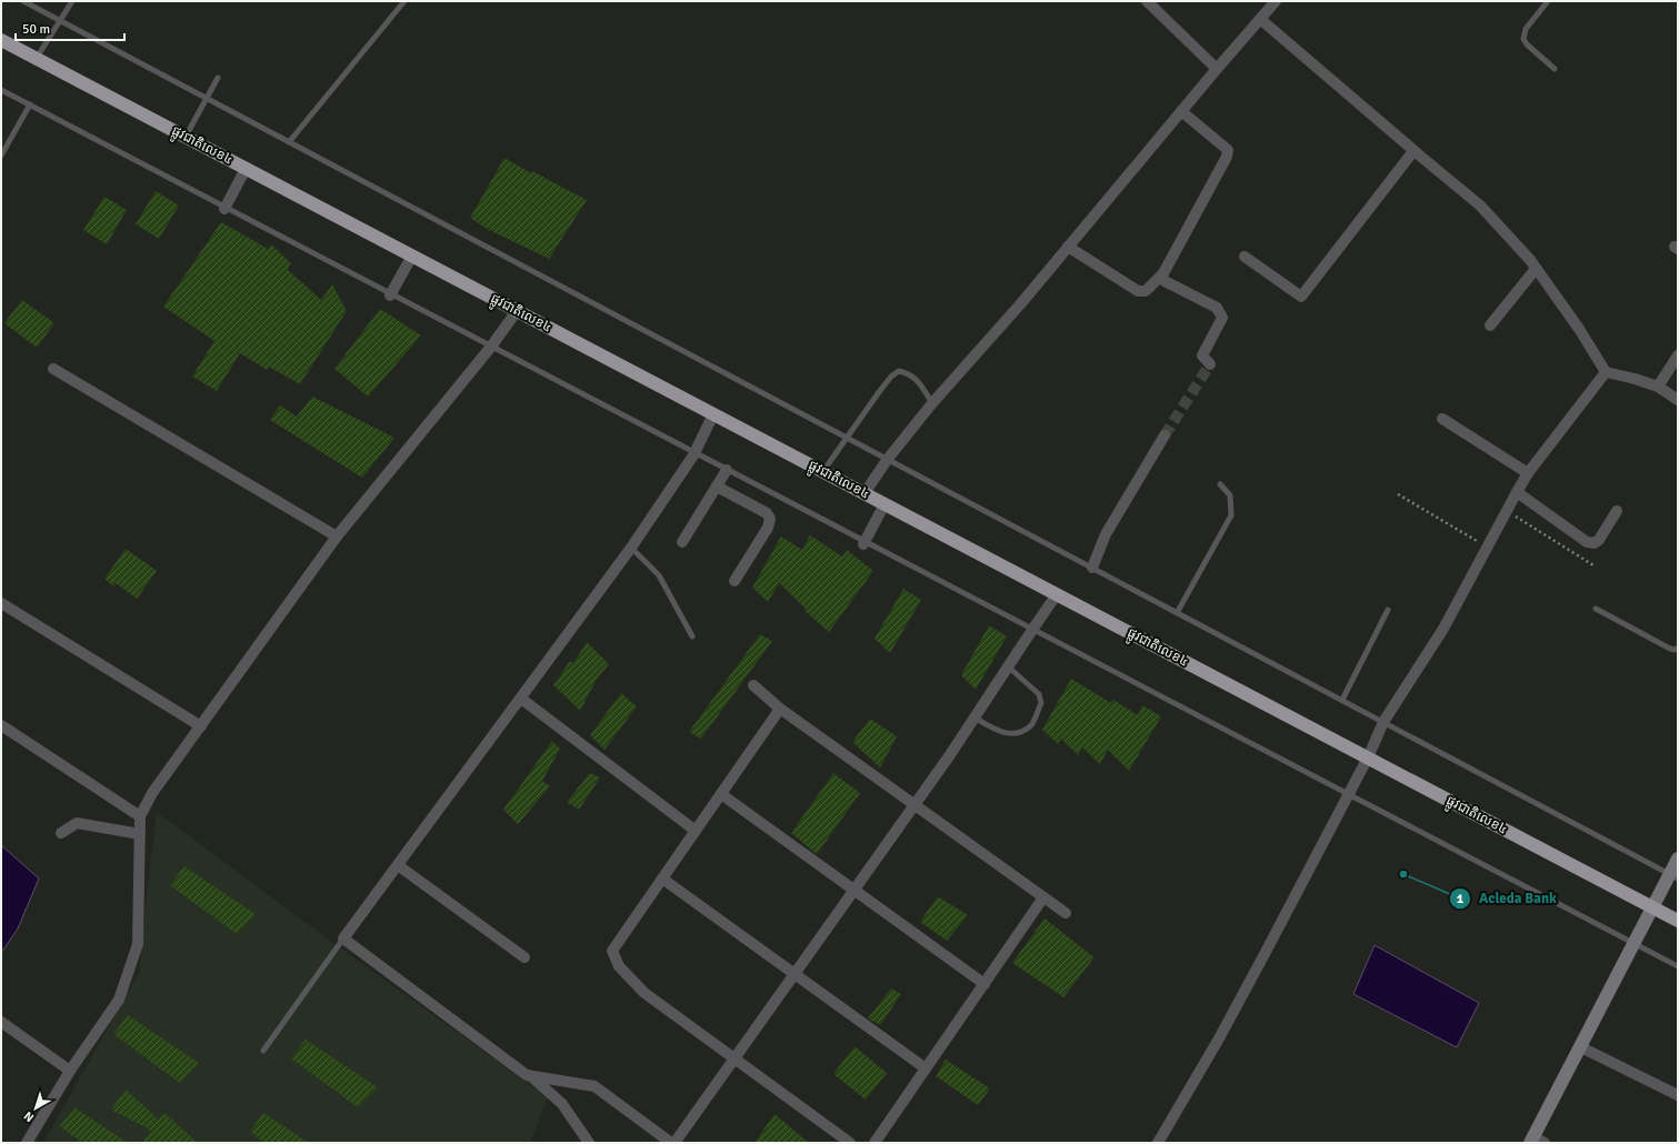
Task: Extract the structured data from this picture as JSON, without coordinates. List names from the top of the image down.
{
  "streets": {
    "highway": ["ផ្លូវជាតិលេខ៤"]
  },
  "places": ["Acleda Bank"],
  "scale_bar": "50 m",
  "north": "bottom left"
}
